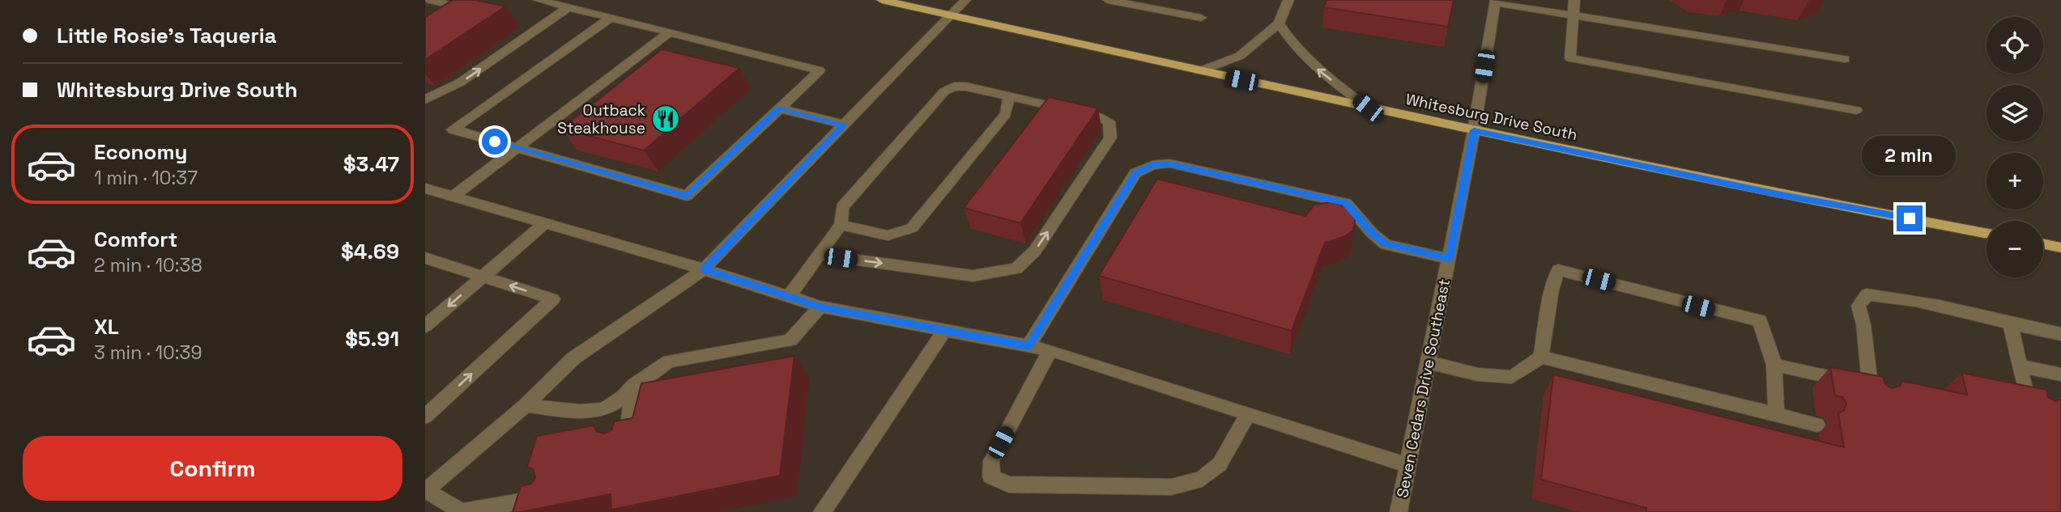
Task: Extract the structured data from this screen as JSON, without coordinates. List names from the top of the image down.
{
  "streets": {
    "main road": ["Whitesburg Drive South"],
    "street": ["Seven Cedars Drive Southeast"]
  },
  "crossings": [
    ["Whitesburg Drive South", "Seven Cedars Drive Southeast"]
  ],
  "places": {
    "restaurant": ["Outback Steakhouse"]
  },
  "page": {
    "banner": ["Little Rosie's Taqueria", "Whitesburg Drive South"],
    "map_buttons": ["+", "−"],
    "list": [
      {
        "name": "Economy",
        "note": "1 min · 10:37",
        "value": "$3.47"
      },
      {
        "name": "Comfort",
        "note": "2 min · 10:38",
        "value": "$4.69"
      },
      {
        "name": "XL",
        "note": "3 min · 10:39",
        "value": "$5.91"
      }
    ],
    "bubble": "2 min",
    "buttons": "Confirm"
  }
}
